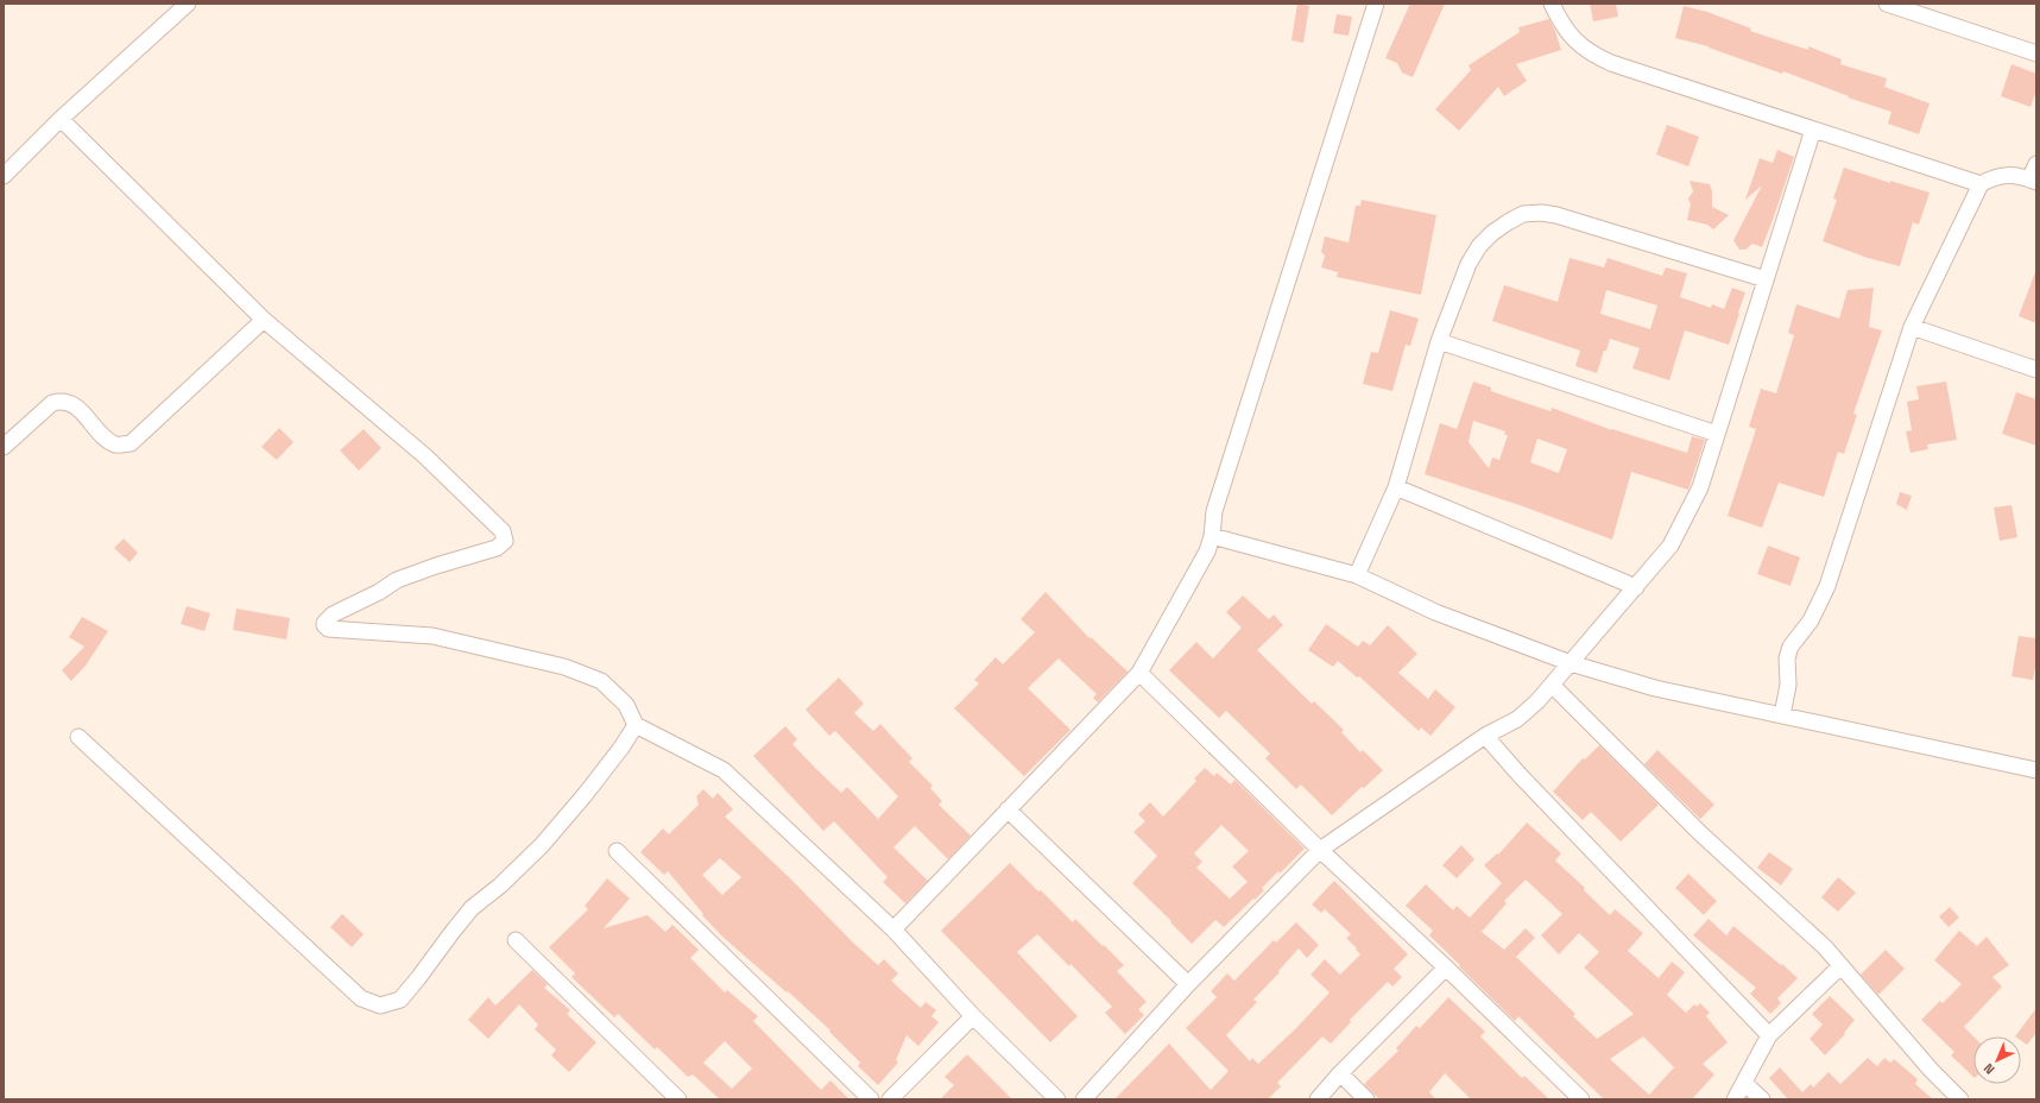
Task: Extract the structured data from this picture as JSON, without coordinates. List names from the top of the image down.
{
  "north": "bottom left"
}
